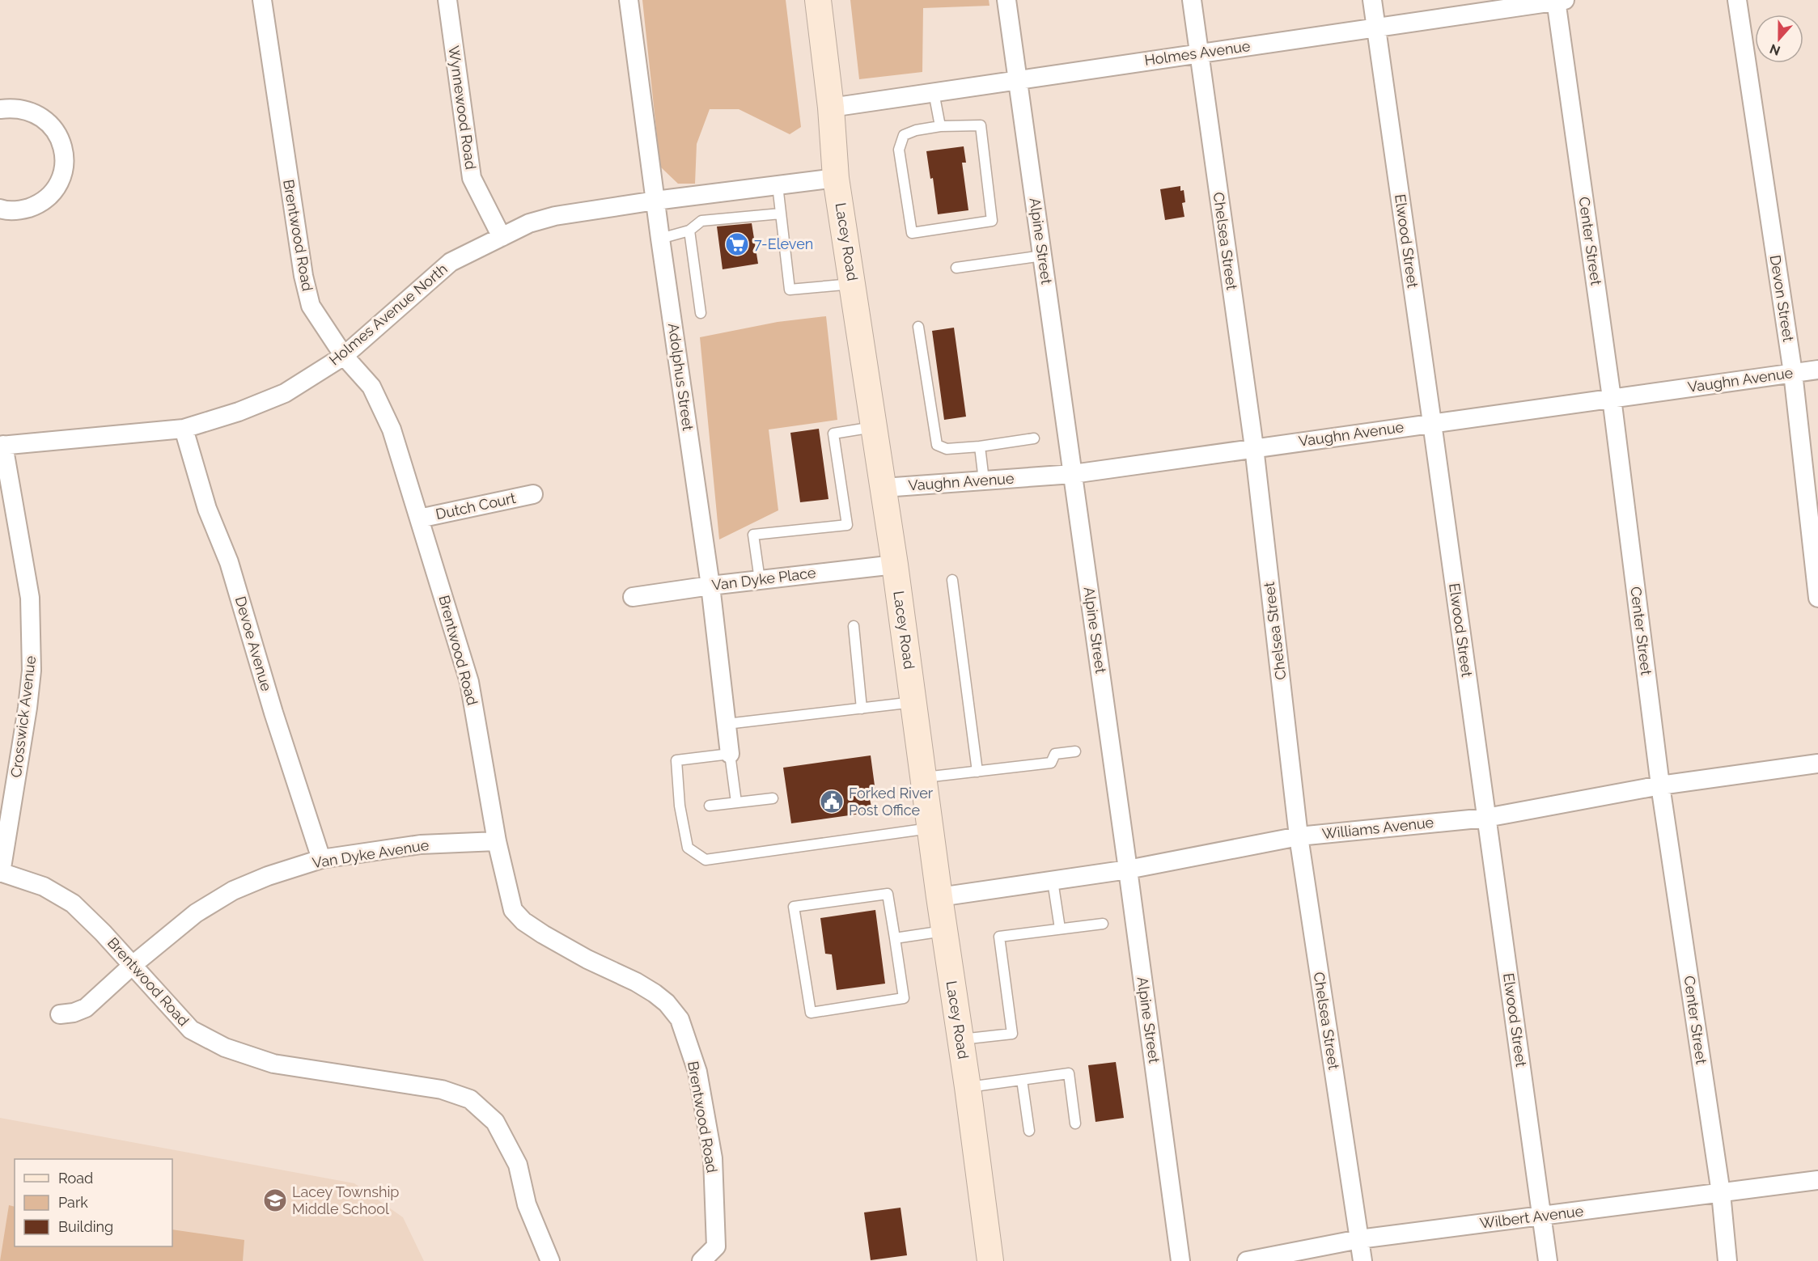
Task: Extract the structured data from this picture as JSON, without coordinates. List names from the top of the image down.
{
  "streets": {
    "main road": ["Lacey Road"],
    "street": [
      "Holmes Avenue",
      "Wynnewood Road",
      "Brentwood Road",
      "Alpine Street",
      "Chelsea Street",
      "Elwood Street",
      "Center Street",
      "Devon Street",
      "Holmes Avenue North",
      "Adolphus Street",
      "Vaughn Avenue",
      "Dutch Court",
      "Van Dyke Place",
      "Devoe Avenue",
      "Crosswick Avenue",
      "Williams Avenue",
      "Van Dyke Avenue",
      "Wilbert Avenue"
    ]
  },
  "crossings": [
    ["Holmes Avenue", "Alpine Street"],
    ["Holmes Avenue", "Chelsea Street"],
    ["Holmes Avenue", "Elwood Street"],
    ["Holmes Avenue", "Center Street"],
    ["Holmes Avenue", "Lacey Road"],
    ["Wynnewood Road", "Holmes Avenue North"],
    ["Brentwood Road", "Holmes Avenue North"],
    ["Brentwood Road", "Dutch Court"],
    ["Brentwood Road", "Crosswick Avenue"],
    ["Brentwood Road", "Van Dyke Avenue"],
    ["Alpine Street", "Vaughn Avenue"],
    ["Alpine Street", "Williams Avenue"],
    ["Chelsea Street", "Vaughn Avenue"],
    ["Chelsea Street", "Williams Avenue"],
    ["Chelsea Street", "Wilbert Avenue"],
    ["Elwood Street", "Vaughn Avenue"],
    ["Elwood Street", "Williams Avenue"],
    ["Elwood Street", "Wilbert Avenue"],
    ["Center Street", "Vaughn Avenue"],
    ["Center Street", "Williams Avenue"],
    ["Center Street", "Wilbert Avenue"],
    ["Lacey Road", "Holmes Avenue North"],
    ["Lacey Road", "Vaughn Avenue"],
    ["Lacey Road", "Van Dyke Place"],
    ["Lacey Road", "Williams Avenue"],
    ["Devon Street", "Vaughn Avenue"],
    ["Holmes Avenue North", "Adolphus Street"],
    ["Holmes Avenue North", "Devoe Avenue"],
    ["Holmes Avenue North", "Crosswick Avenue"],
    ["Adolphus Street", "Van Dyke Place"],
    ["Devoe Avenue", "Van Dyke Avenue"]
  ],
  "places": {
    "supermarket": ["7-Eleven"],
    "public building": ["Forked River Post Office"],
    "school or university": ["Lacey Township Middle School"]
  },
  "legend": ["Road", "Park", "Building"],
  "north": "bottom"
}
